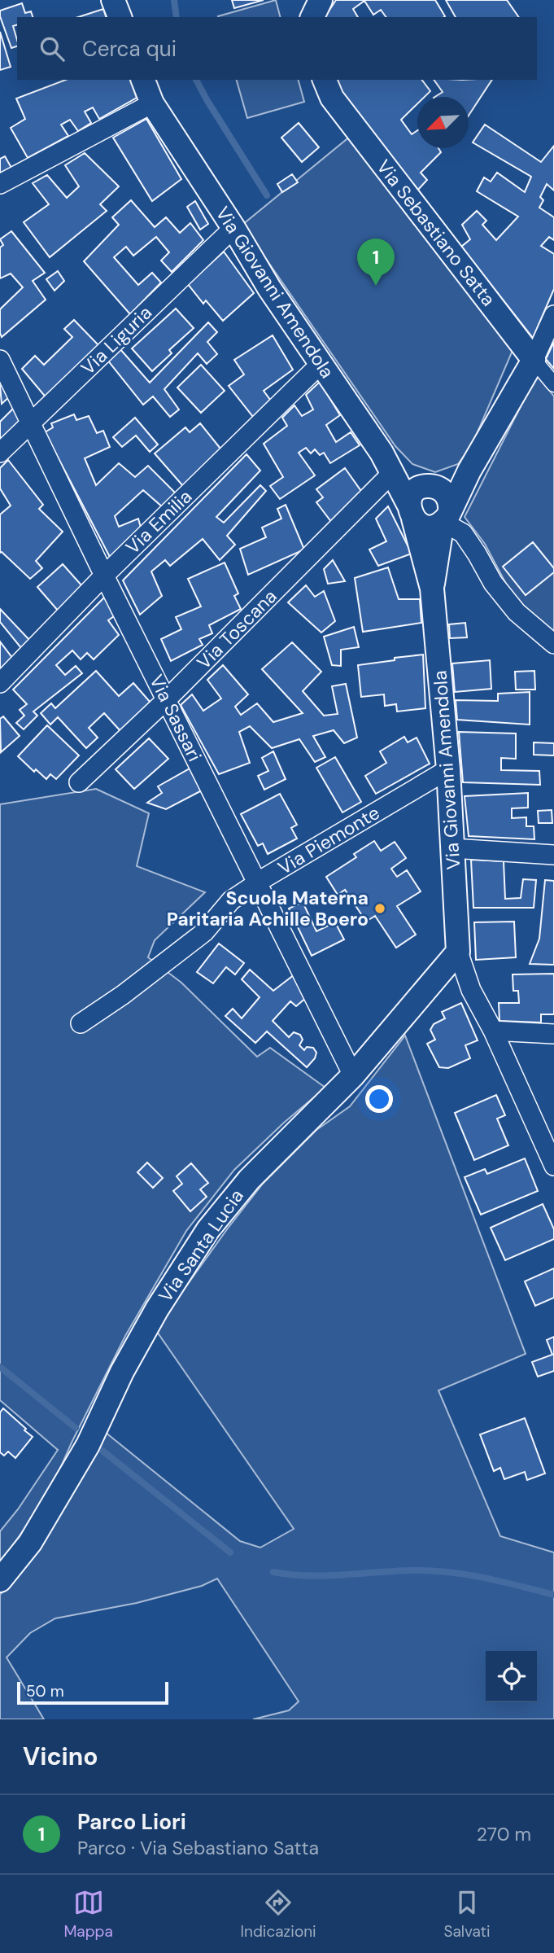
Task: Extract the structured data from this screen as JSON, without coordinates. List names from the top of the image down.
{
  "streets": {
    "street": [
      "Via Sebastiano Satta",
      "Via Giovanni Amendola",
      "Via Liguria",
      "Via Emilia",
      "Via Toscana",
      "Via Sassari",
      "Via Piemonte",
      "Via Santa Lucia"
    ]
  },
  "crossings": [
    ["Via Sebastiano Satta", "Via Giovanni Amendola"],
    ["Via Giovanni Amendola", "Via Liguria"],
    ["Via Giovanni Amendola", "Via Emilia"],
    ["Via Giovanni Amendola", "Via Toscana"],
    ["Via Giovanni Amendola", "Via Piemonte"],
    ["Via Giovanni Amendola", "Via Santa Lucia"],
    ["Via Liguria", "Via Sassari"],
    ["Via Emilia", "Via Sassari"],
    ["Via Toscana", "Via Sassari"],
    ["Via Sassari", "Via Piemonte"],
    ["Via Sassari", "Via Santa Lucia"]
  ],
  "places": ["Scuola Materna Paritaria Achille Boero"],
  "scale_bar": "50 m",
  "north": "bottom left",
  "page": {
    "search": "Cerca qui",
    "pins": "1",
    "scale": "50 m",
    "heading": "Vicino",
    "list": [
      {
        "mark": "1",
        "name": "Parco Liori",
        "note": "Parco · Via Sebastiano Satta",
        "value": "270 m"
      }
    ],
    "nav": ["Mappa", "Indicazioni", "Salvati"]
  }
}
